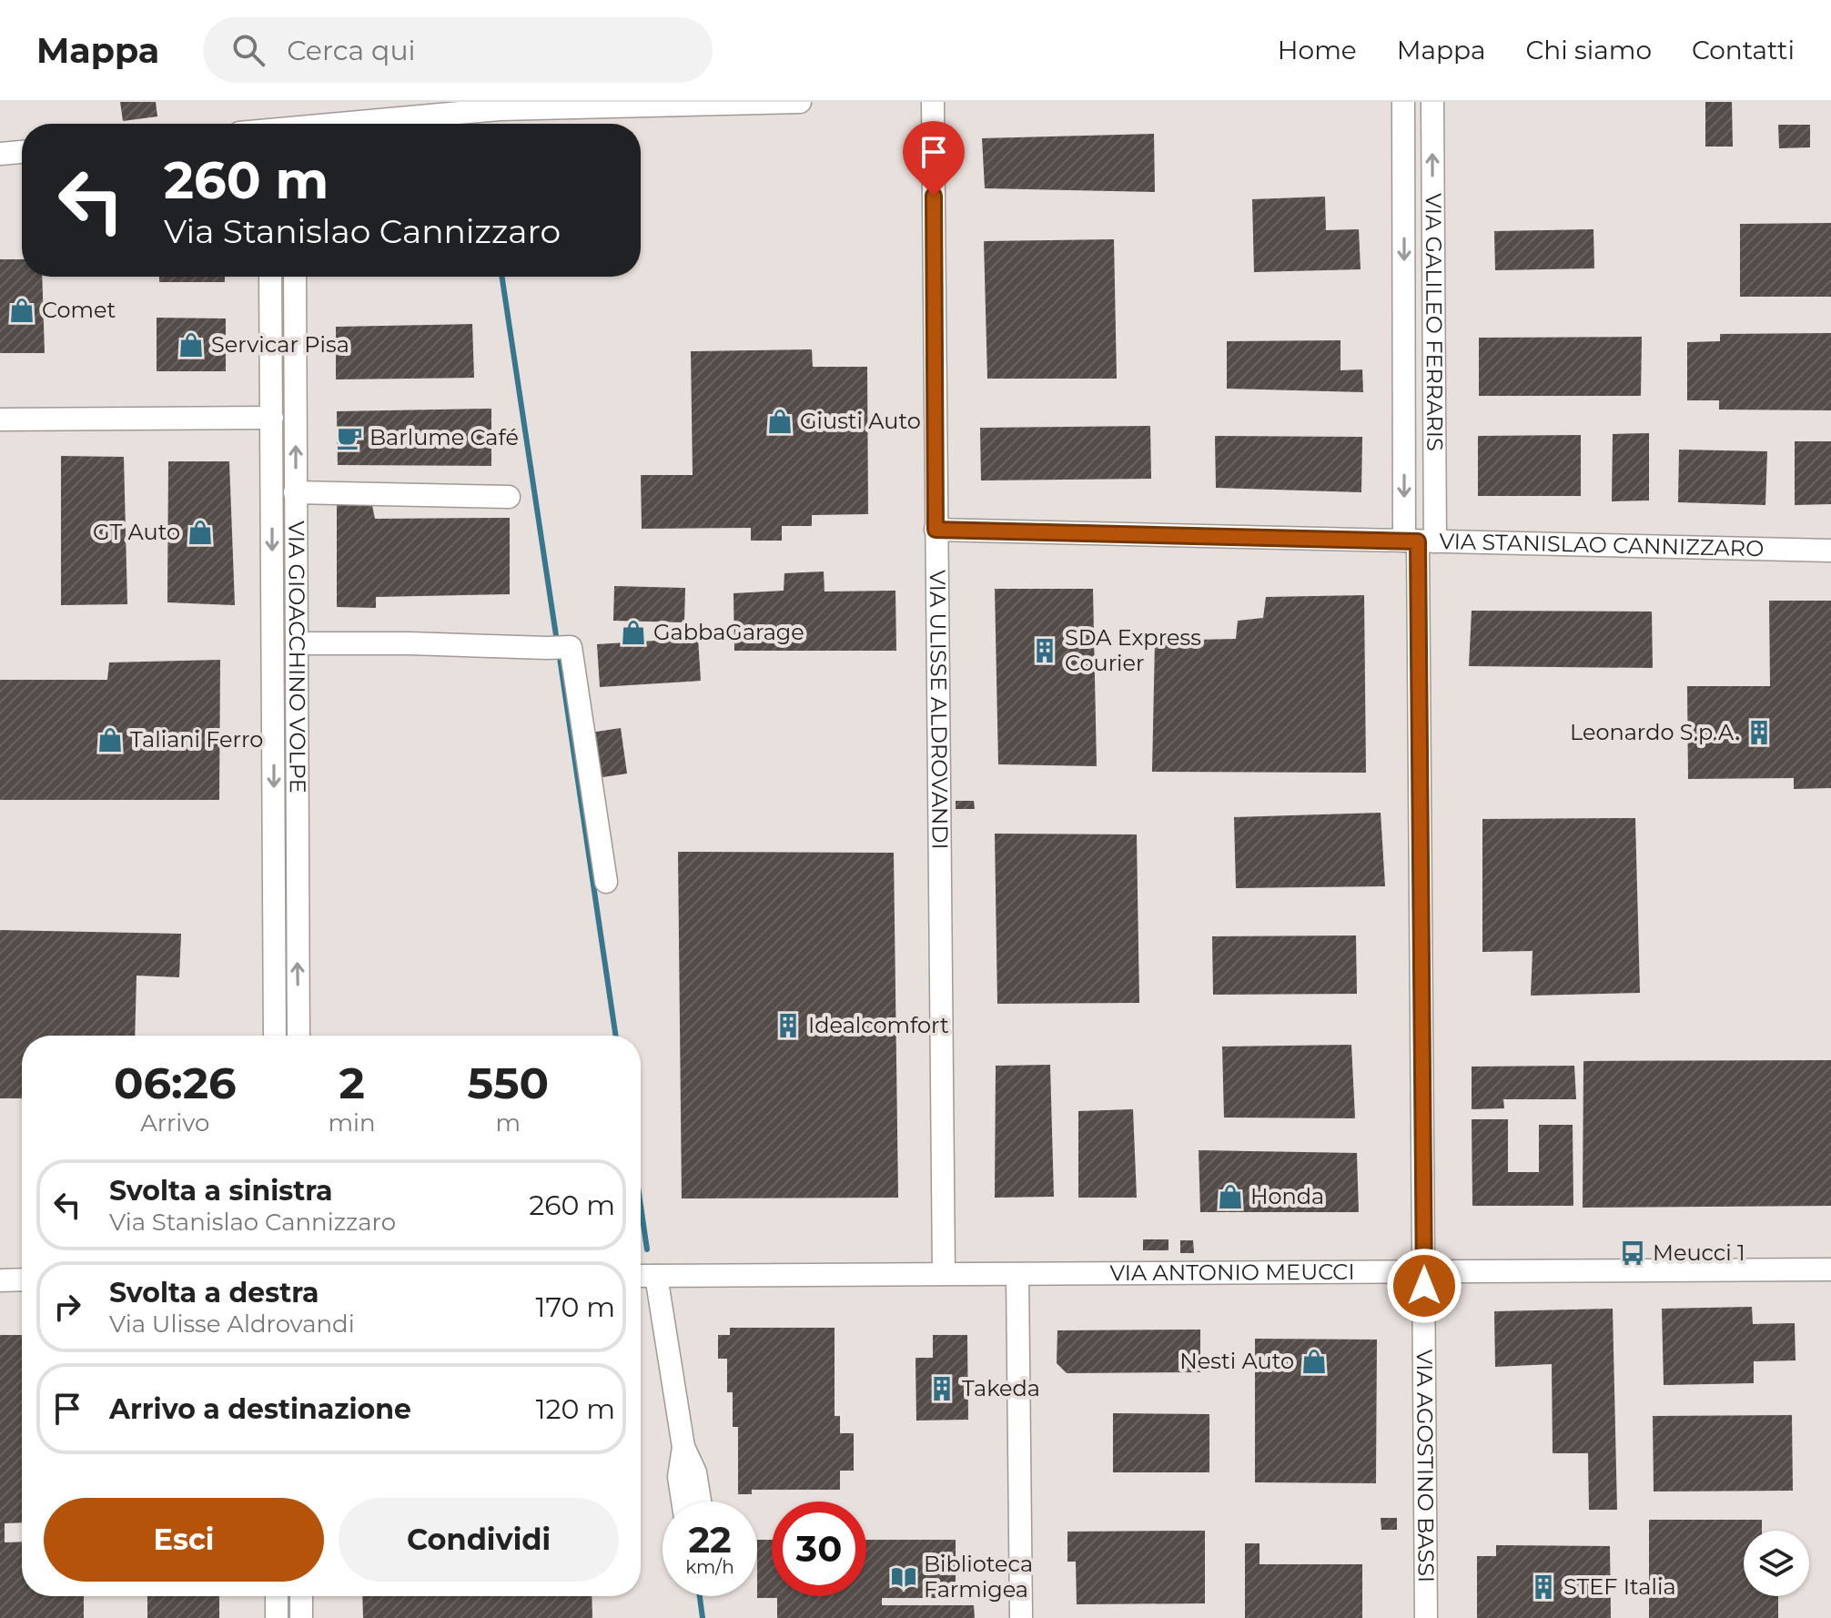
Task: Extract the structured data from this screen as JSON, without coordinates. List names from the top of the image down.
{
  "streets": {
    "street": [
      "VIA GALILEO FERRARIS",
      "VIA STANISLAO CANNIZZARO",
      "VIA GIOACCHINO VOLPE",
      "VIA ULISSE ALDROVANDI",
      "VIA ANTONIO MEUCCI",
      "VIA AGOSTINO BASSI"
    ]
  },
  "crossings": [
    ["VIA GALILEO FERRARIS", "VIA STANISLAO CANNIZZARO"],
    ["VIA GALILEO FERRARIS", "VIA ANTONIO MEUCCI"],
    ["VIA GALILEO FERRARIS", "VIA AGOSTINO BASSI"],
    ["VIA STANISLAO CANNIZZARO", "VIA ULISSE ALDROVANDI"],
    ["VIA ULISSE ALDROVANDI", "VIA ANTONIO MEUCCI"],
    ["VIA ANTONIO MEUCCI", "VIA AGOSTINO BASSI"]
  ],
  "places": {
    "shop": [
      "Comet",
      "Servicar Pisa",
      "Giusti Auto",
      "GT Auto",
      "GabbaGarage",
      "Taliani Ferro",
      "Honda",
      "Nesti Auto"
    ],
    "cafe": ["Barlume Café"],
    "building": [
      "SDA Express Courier",
      "Leonardo S.p.A.",
      "Idealcomfort",
      "Takeda",
      "STEF Italia"
    ],
    "bus stop": ["Meucci 1"],
    "library": ["Biblioteca Farmigea"]
  },
  "page": {
    "header": "Mappa",
    "search": "Cerca qui",
    "nav": [
      "Home",
      "Mappa",
      "Chi siamo",
      "Contatti"
    ],
    "turn": ["260 m", "Via Stanislao Cannizzaro"],
    "eta": [
      "06:26",
      "Arrivo",
      "2",
      "min",
      "550",
      "m"
    ],
    "list": [
      {
        "name": "Svolta a sinistra",
        "note": "Via Stanislao Cannizzaro",
        "value": "260 m"
      },
      {
        "name": "Svolta a destra",
        "note": "Via Ulisse Aldrovandi",
        "value": "170 m"
      },
      {
        "name": "Arrivo a destinazione",
        "value": "120 m"
      }
    ],
    "buttons": ["Esci", "Condividi"],
    "speed": "22 km/h",
    "limit": "30"
  }
}
